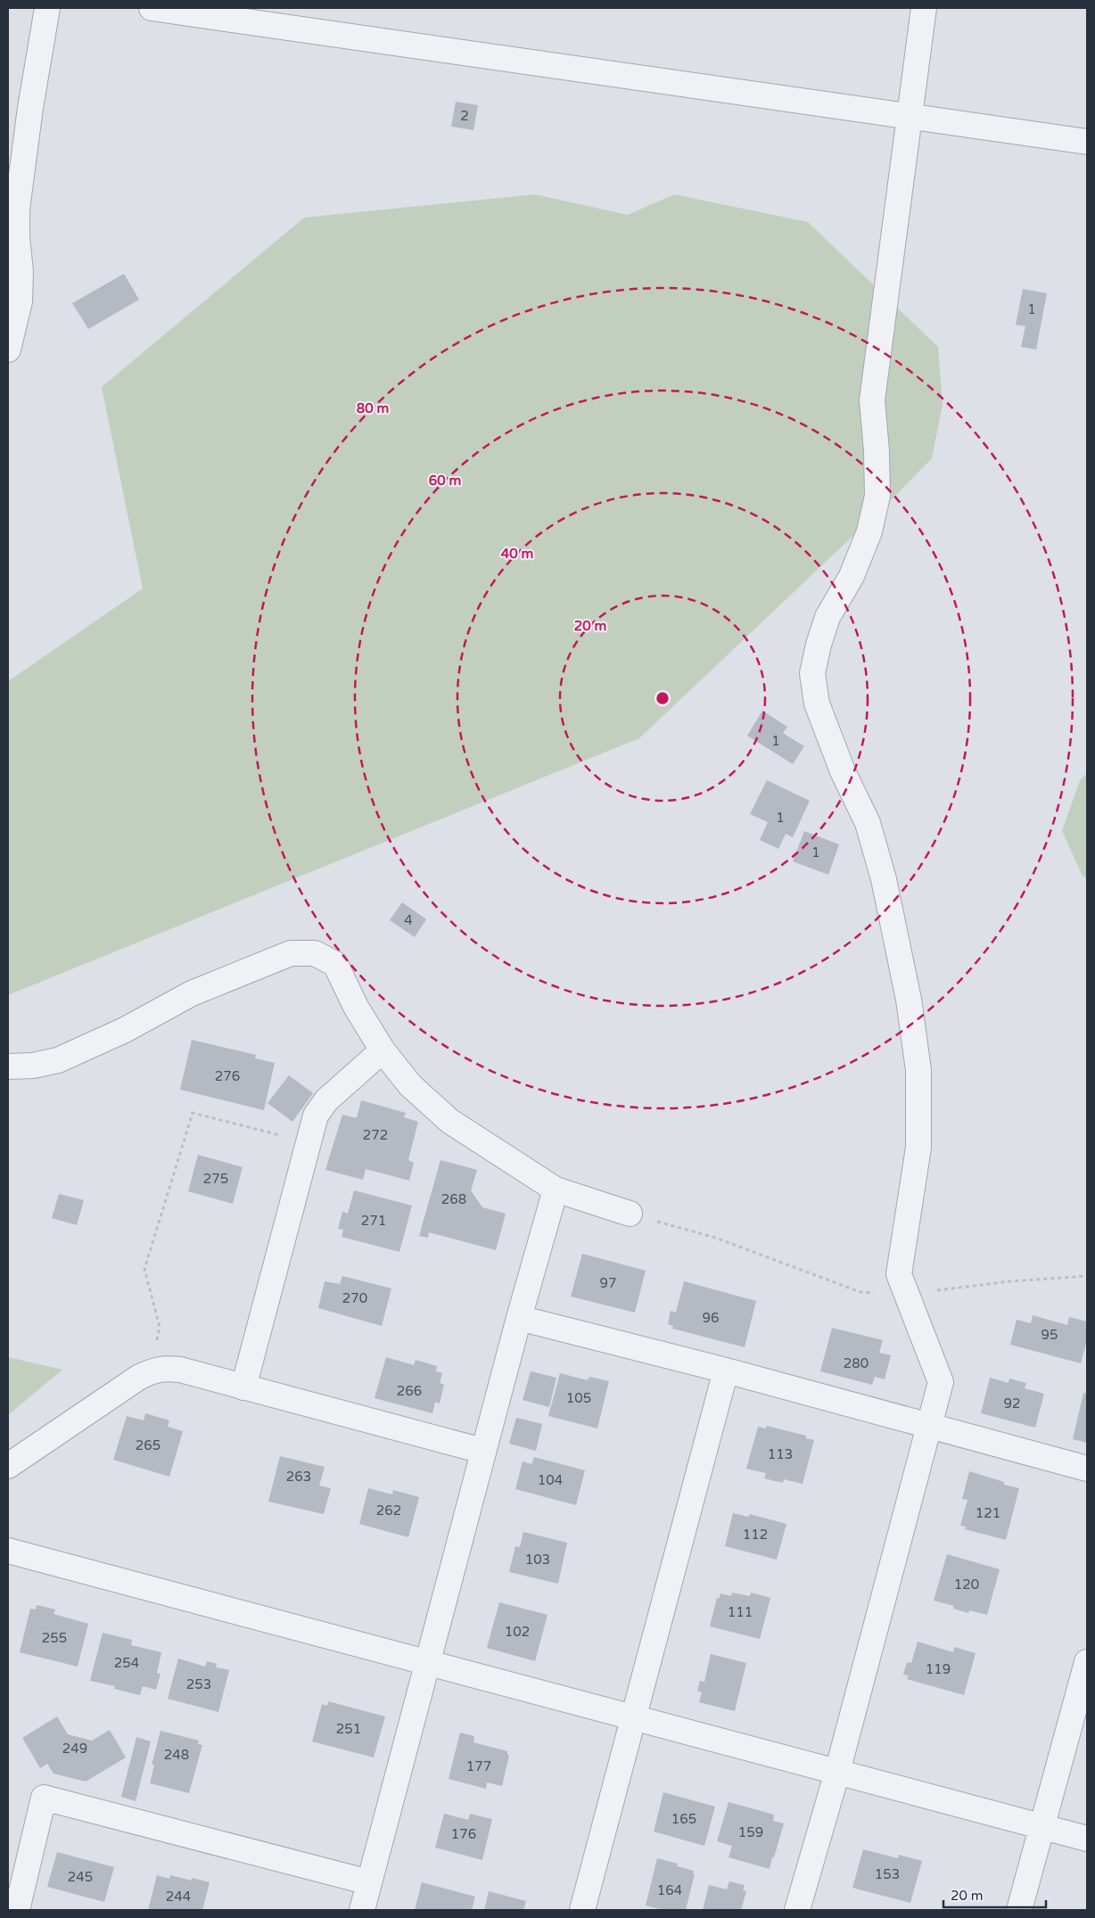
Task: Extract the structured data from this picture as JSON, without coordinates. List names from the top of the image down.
{
  "house_numbers": [
    "2",
    "1",
    "1",
    "1",
    "1",
    "4",
    "276",
    "272",
    "275",
    "268",
    "271",
    "97",
    "270",
    "96",
    "95",
    "280",
    "266",
    "105",
    "92",
    "265",
    "113",
    "263",
    "104",
    "262",
    "121",
    "112",
    "103",
    "120",
    "111",
    "102",
    "255",
    "254",
    "119",
    "253",
    "251",
    "249",
    "248",
    "177",
    "165",
    "159",
    "176",
    "153",
    "245",
    "164",
    "244"
  ],
  "scale_bar": "20 m",
  "rings": [
    "80 m",
    "60 m",
    "40 m",
    "20 m"
  ]
}
